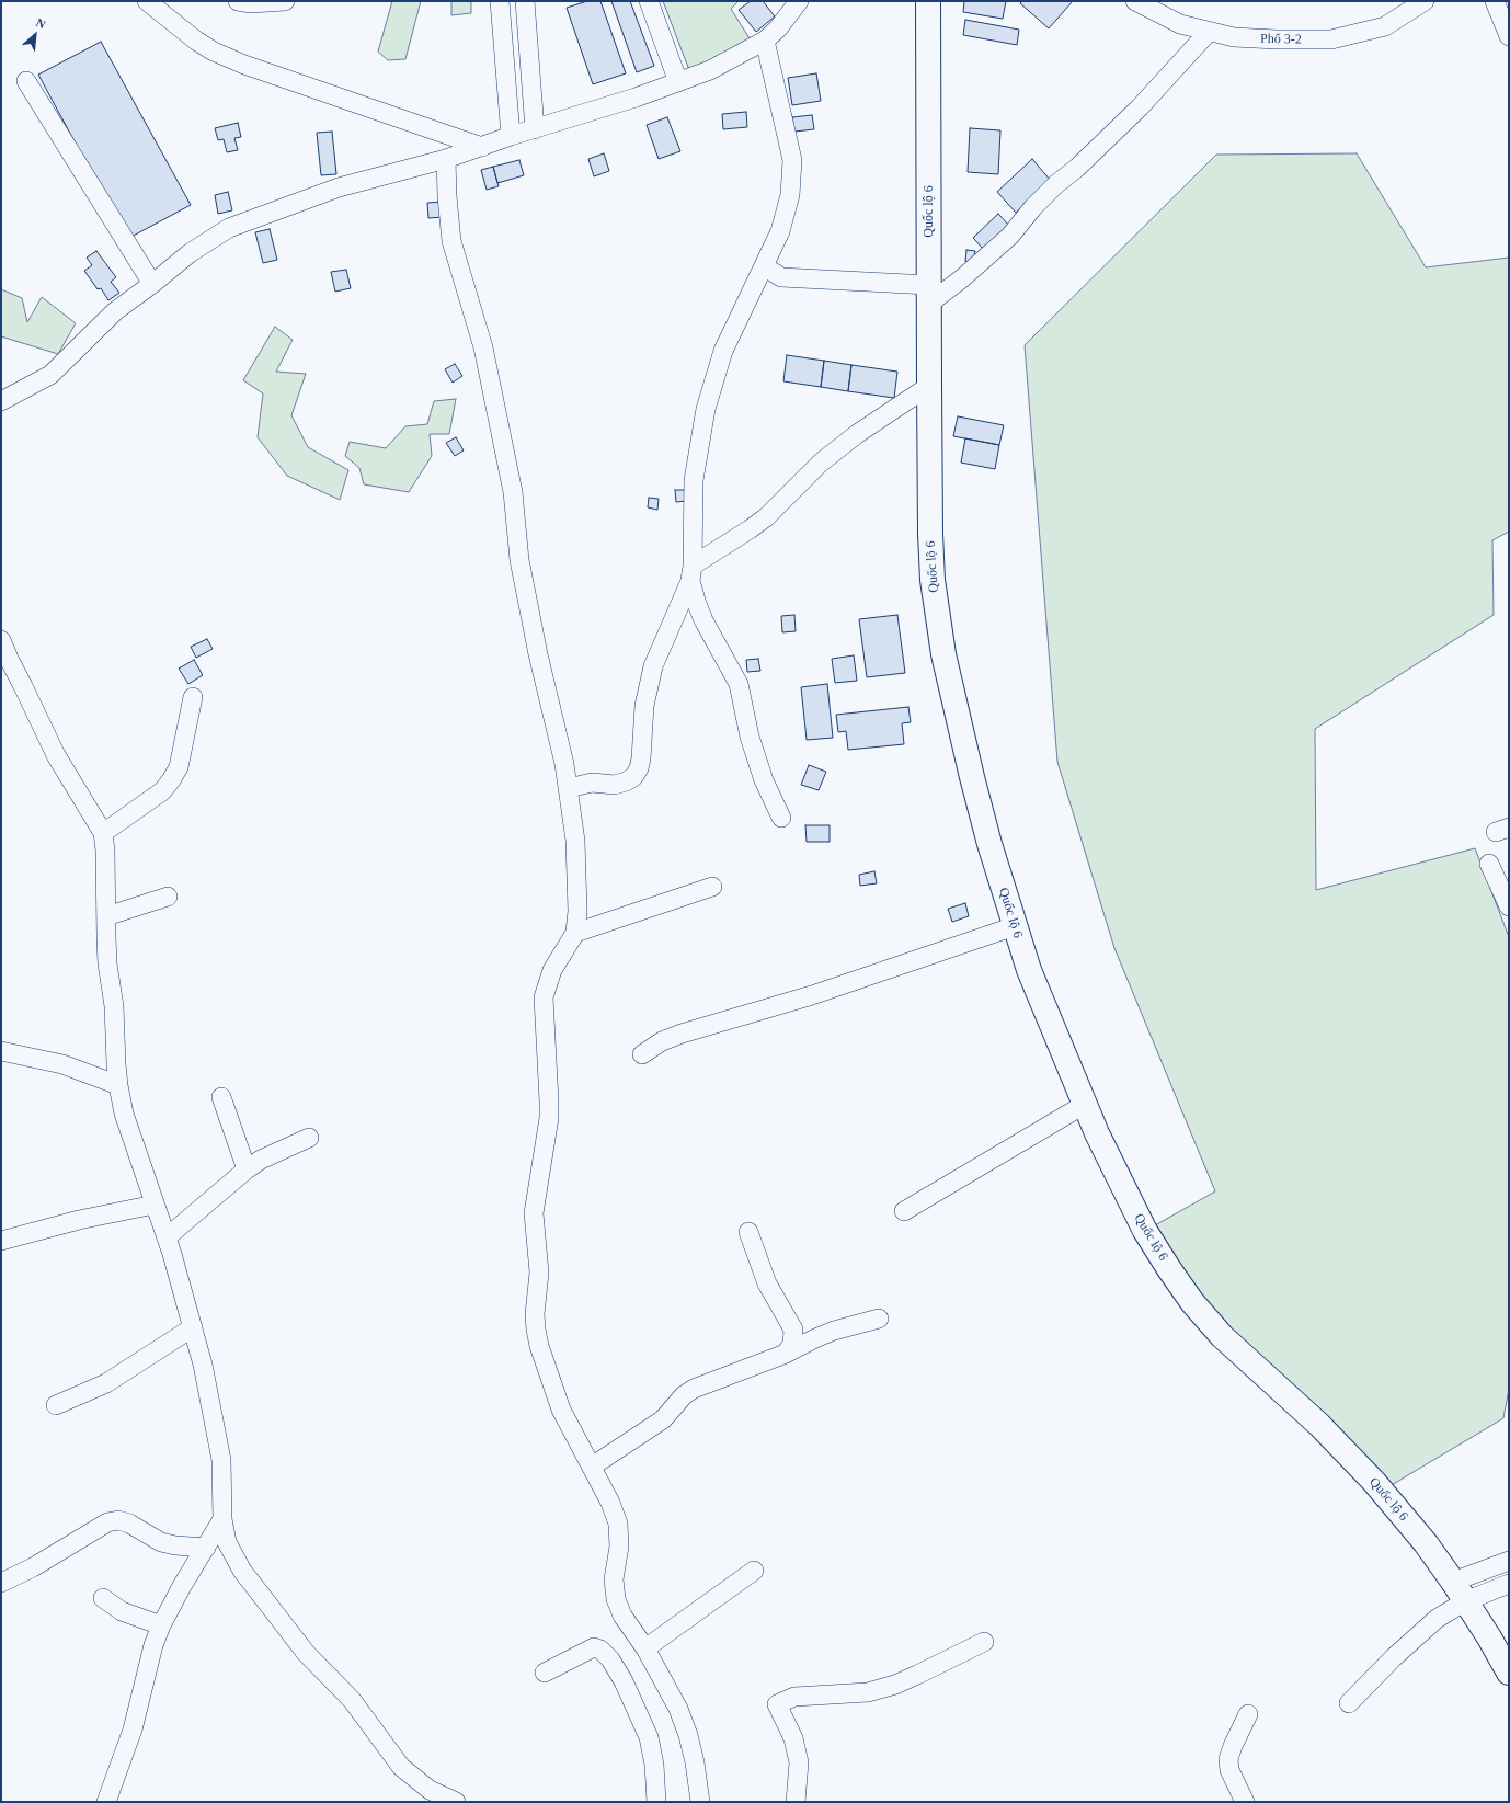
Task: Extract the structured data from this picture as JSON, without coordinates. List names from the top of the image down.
{
  "streets": {
    "highway": ["Quốc lộ 6"],
    "street": ["Phố 3-2"]
  },
  "north": "top right"
}
